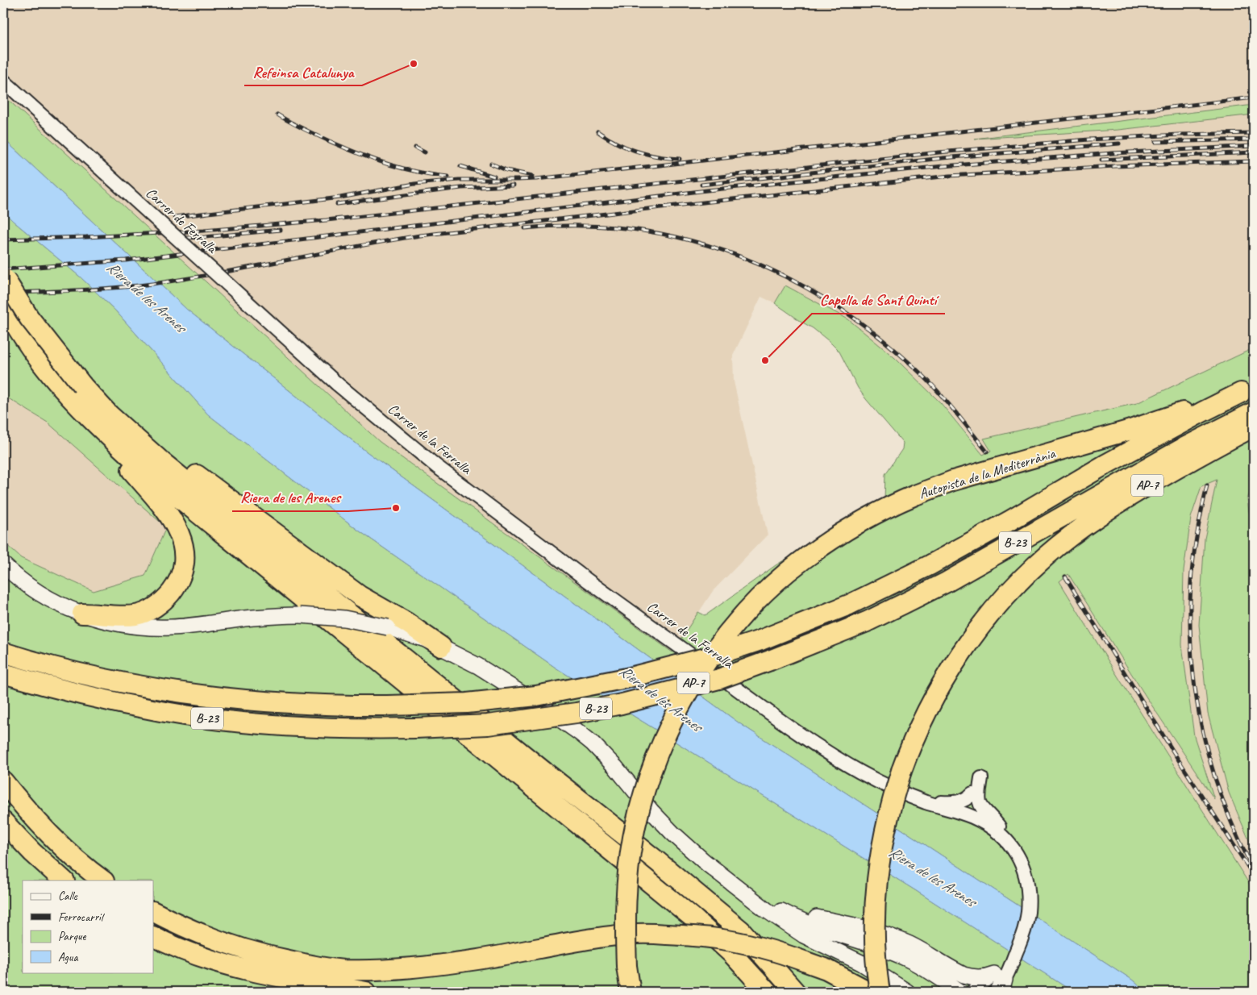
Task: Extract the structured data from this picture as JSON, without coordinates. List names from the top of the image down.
{
  "streets": {
    "highway": ["Autopista de la Mediterrània", "AP-7", "B-23"],
    "street": ["Carrer de Ferralla", "Carrer de la Ferralla"]
  },
  "crossings": [
    ["Carrer de Ferralla", "Carrer de la Ferralla"],
    ["Autopista de la Mediterrània", "B-23"]
  ],
  "water": ["Riera de les Arenes"],
  "places": ["Refeinsa Catalunya", "Capella de Sant Quintí", "Riera de les Arenes"],
  "legend": [
    "Calle",
    "Ferrocarril",
    "Parque",
    "Agua"
  ]
}
